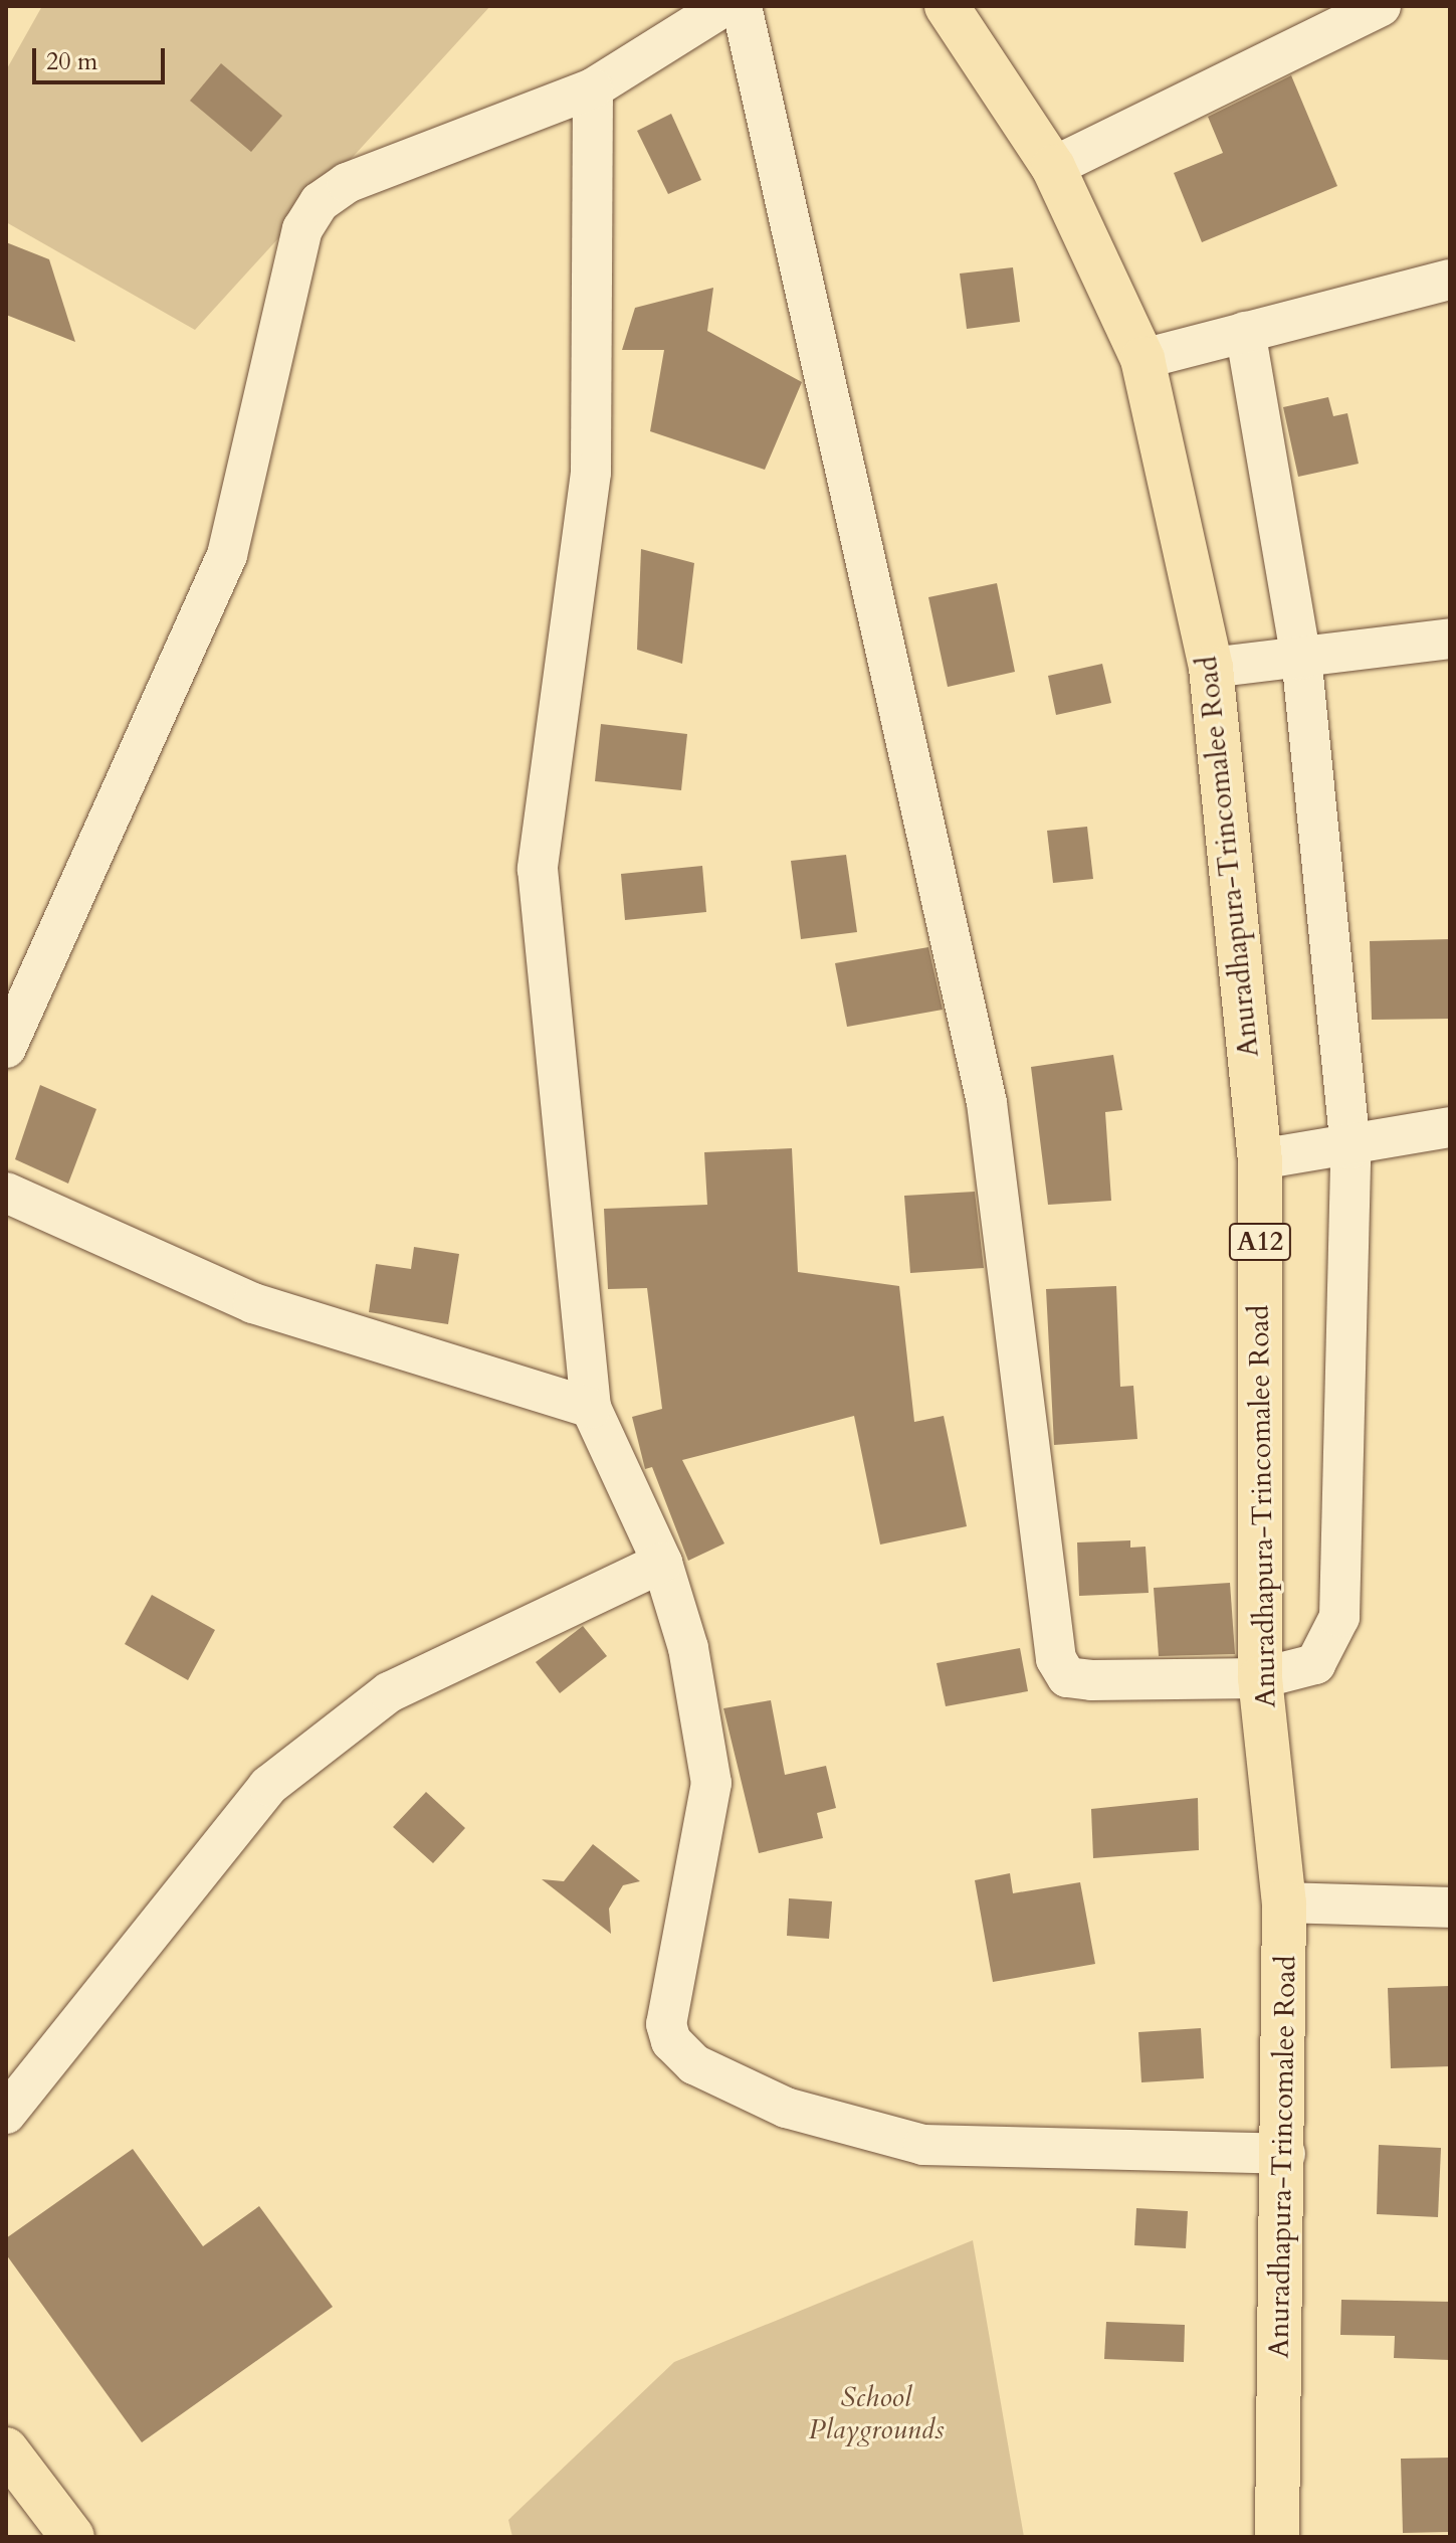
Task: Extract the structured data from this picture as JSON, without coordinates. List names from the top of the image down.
{
  "streets": {
    "highway": ["Anuradhapura-Trincomalee Road", "A12"]
  },
  "parks": ["School Playgrounds"],
  "scale_bar": "20 m"
}
